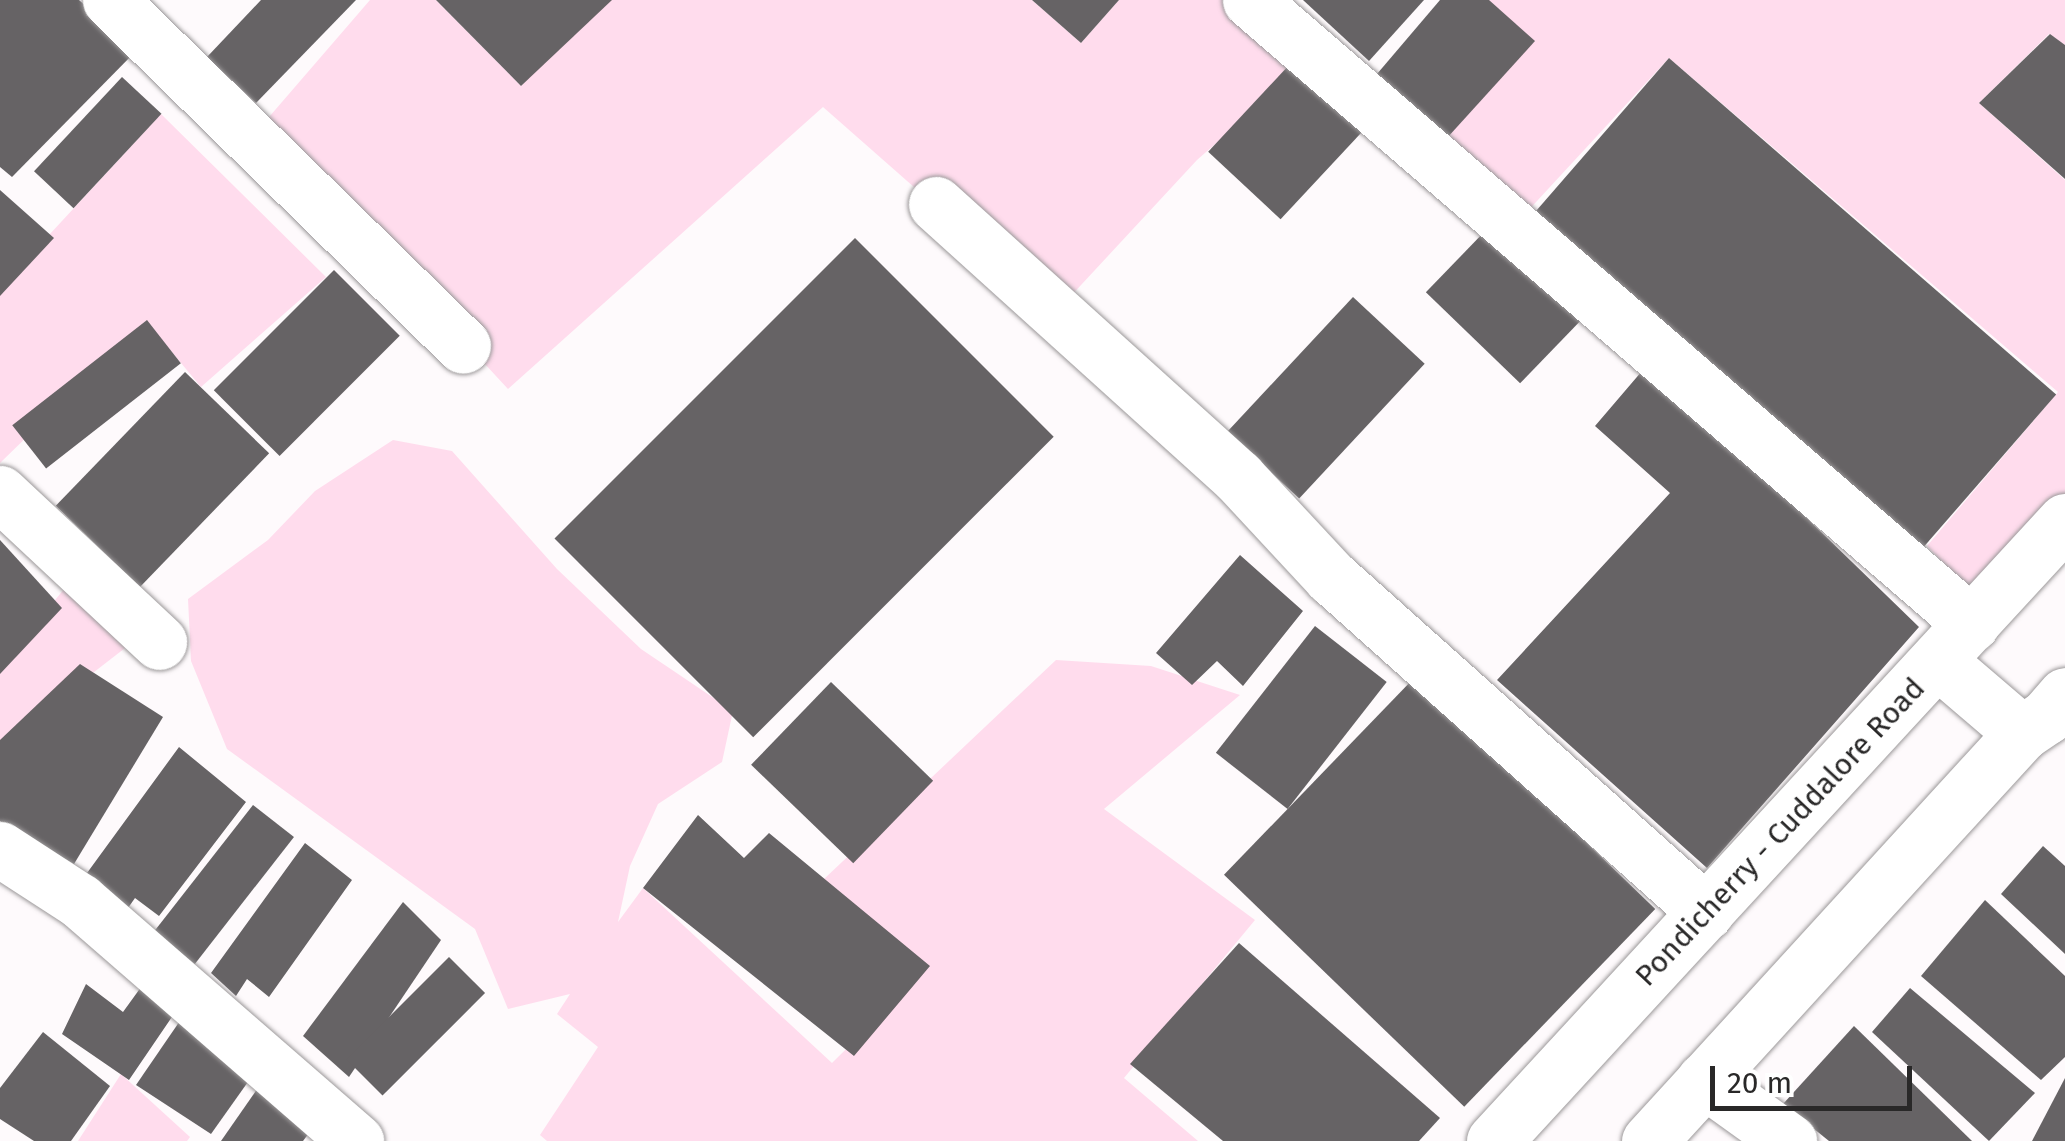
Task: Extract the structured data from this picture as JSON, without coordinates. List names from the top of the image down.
{
  "streets": {
    "main road": ["Pondicherry - Cuddalore Road"]
  },
  "scale_bar": "20 m"
}
